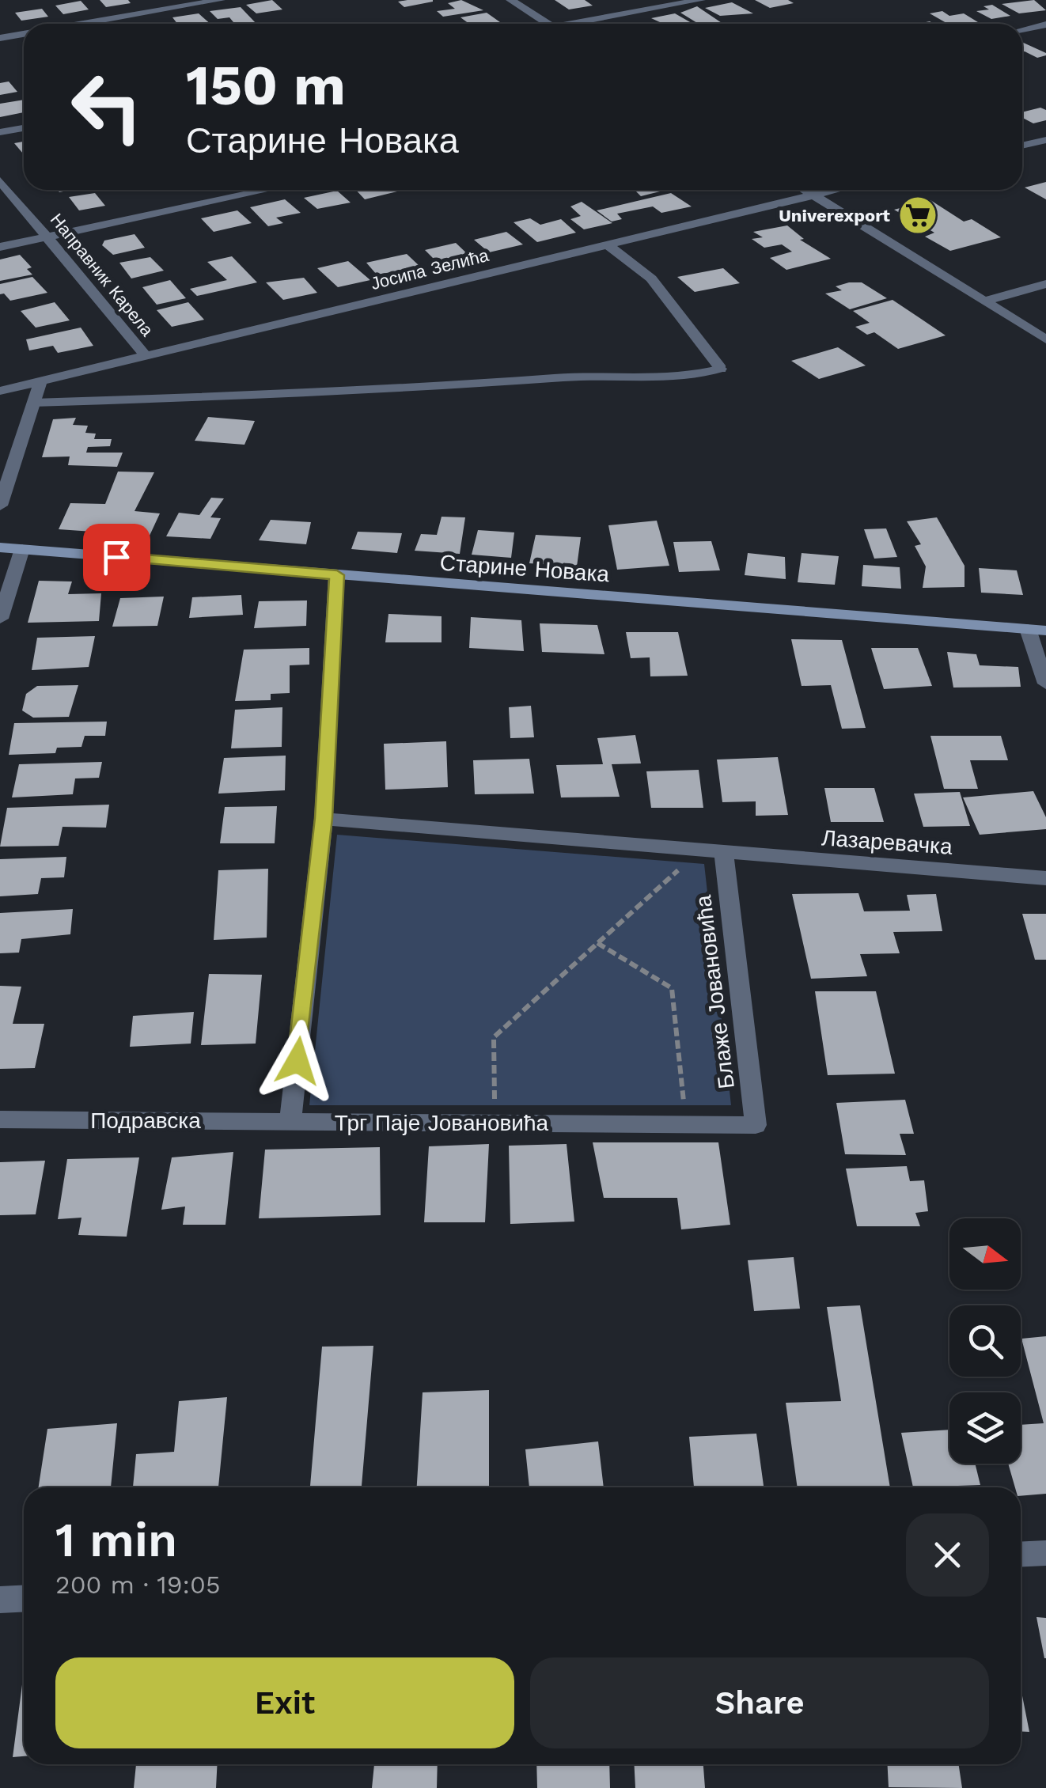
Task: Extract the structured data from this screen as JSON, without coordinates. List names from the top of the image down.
{
  "streets": {
    "street": [
      "Јосипа Зелића",
      "Направник Карела",
      "Старине Новака",
      "Лазаревачка",
      "Блаже Јовановића",
      "Подравска",
      "Трг Паје Јовановића"
    ]
  },
  "crossings": [
    ["Јосипа Зелића", "Направник Карела"],
    ["Лазаревачка", "Блаже Јовановића"],
    ["Блаже Јовановића", "Трг Паје Јовановића"],
    ["Подравска", "Трг Паје Јовановића"]
  ],
  "places": {
    "supermarket": ["Univerexport"]
  },
  "north": "right",
  "page": {
    "turn": ["150 m", "Старине Новака"],
    "heading": ["1 min", "200 m · 19:05"],
    "buttons": ["Exit", "Share"]
  }
}
